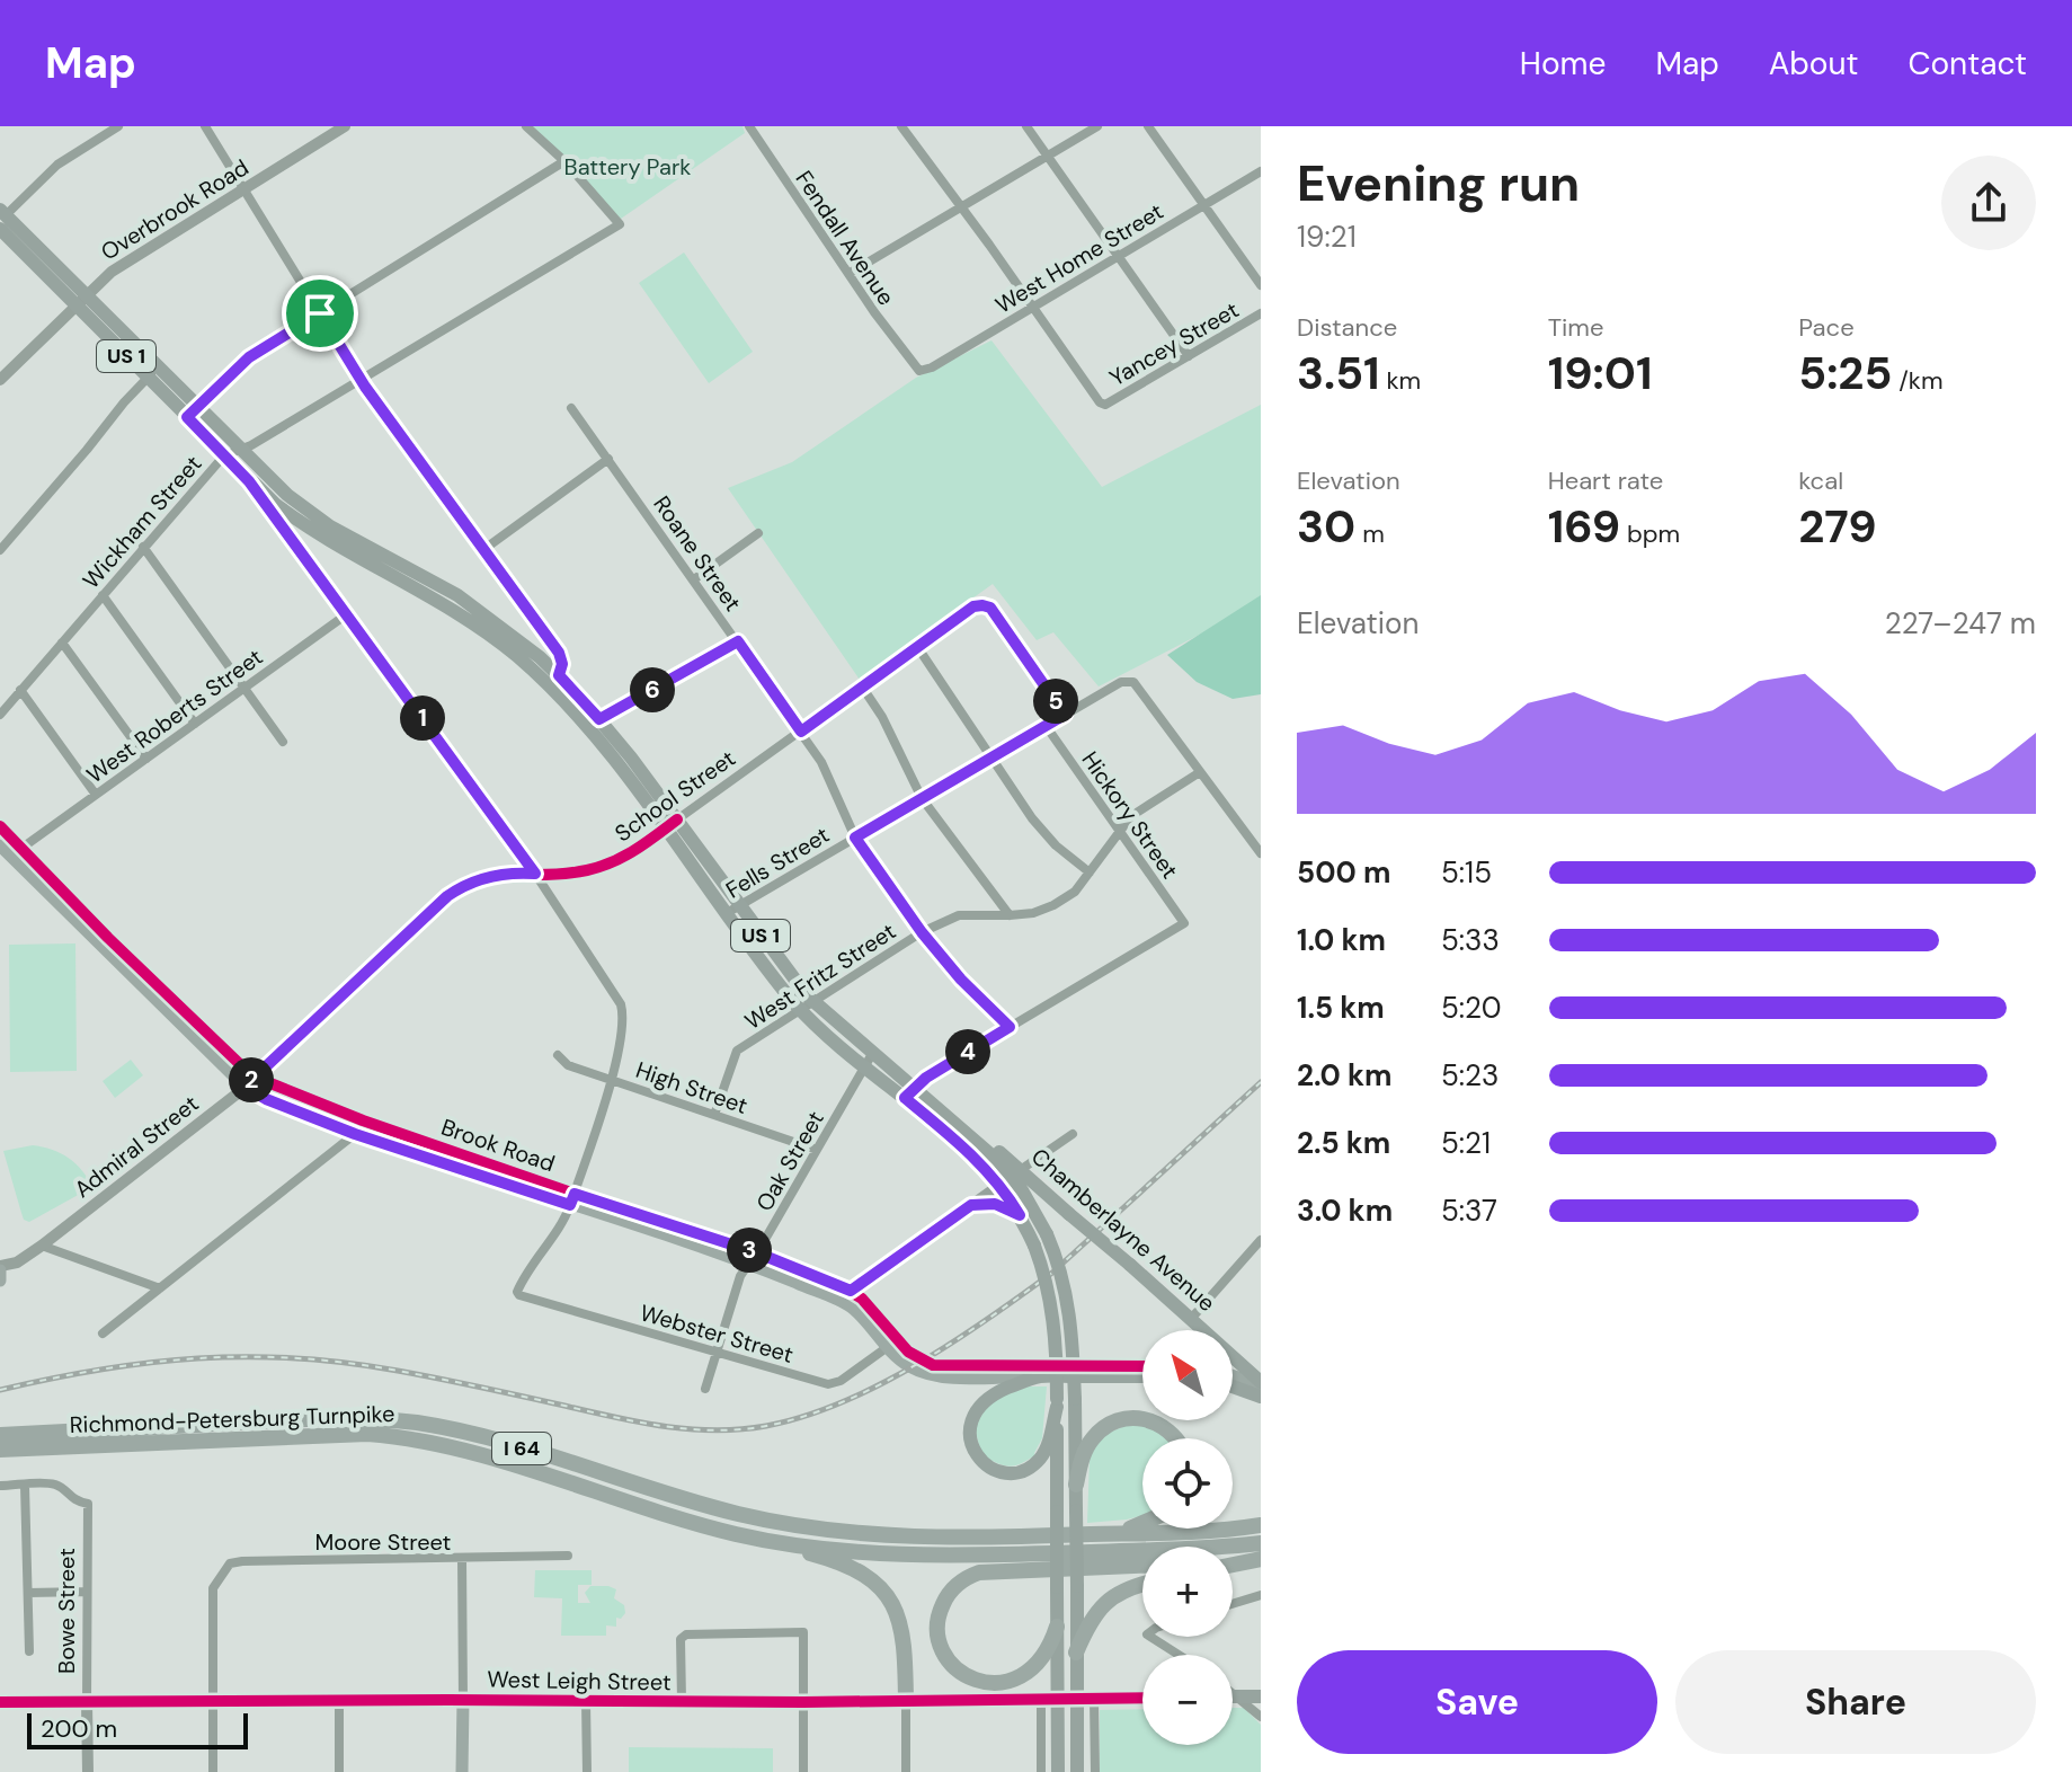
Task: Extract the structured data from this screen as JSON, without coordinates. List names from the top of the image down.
{
  "streets": {
    "highway": ["Richmond-Petersburg Turnpike", "I 64"],
    "main road": [
      "US 1",
      "Brook Road",
      "Chamberlayne Avenue",
      "West Leigh Street"
    ],
    "street": [
      "Overbrook Road",
      "Fendall Avenue",
      "West Home Street",
      "Yancey Street",
      "Wickham Street",
      "Roane Street",
      "West Roberts Street",
      "School Street",
      "Hickory Street",
      "Fells Street",
      "West Fritz Street",
      "High Street",
      "Admiral Street",
      "Oak Street",
      "Webster Street",
      "Moore Street",
      "Bowe Street"
    ]
  },
  "crossings": [
    ["Overbrook Road", "Chamberlayne Avenue"],
    ["Fendall Avenue", "West Home Street"],
    ["West Home Street", "Yancey Street"],
    ["US 1", "Chamberlayne Avenue"],
    ["US 1", "West Leigh Street"],
    ["Wickham Street", "Chamberlayne Avenue"],
    ["Roane Street", "School Street"],
    ["Roane Street", "Hickory Street"],
    ["Roane Street", "Fells Street"],
    ["Roane Street", "West Fritz Street"],
    ["West Roberts Street", "Brook Road"],
    ["School Street", "Fells Street"],
    ["School Street", "Brook Road"],
    ["School Street", "Admiral Street"],
    ["School Street", "Chamberlayne Avenue"],
    ["Hickory Street", "Fells Street"],
    ["Hickory Street", "West Fritz Street"],
    ["Fells Street", "West Fritz Street"],
    ["Fells Street", "Chamberlayne Avenue"],
    ["West Fritz Street", "High Street"],
    ["West Fritz Street", "Chamberlayne Avenue"],
    ["High Street", "Oak Street"],
    ["Brook Road", "Admiral Street"],
    ["Brook Road", "Oak Street"],
    ["Brook Road", "Webster Street"],
    ["Oak Street", "Chamberlayne Avenue"],
    ["Oak Street", "Webster Street"],
    ["Moore Street", "West Leigh Street"],
    ["Bowe Street", "West Leigh Street"]
  ],
  "parks": ["Battery Park"],
  "scale_bar": "200 m",
  "north": "top left",
  "page": {
    "header": "Map",
    "nav": [
      "Home",
      "Map",
      "About",
      "Contact"
    ],
    "heading": ["Evening run", "19:21"],
    "stats": [
      ["Distance", "3.51 km"],
      ["Time", "19:01"],
      ["Pace", "5:25 /km"],
      ["Elevation", "30 m"],
      ["Heart rate", "169 bpm"],
      ["kcal", "279"]
    ],
    "chart": ["Elevation", "227–247 m"],
    "pins": [
      "6",
      "5",
      "1",
      "4",
      "2",
      "3"
    ],
    "list": [
      {
        "name": "500 m",
        "note": "5:15"
      },
      {
        "name": "1.0 km",
        "note": "5:33"
      },
      {
        "name": "1.5 km",
        "note": "5:20"
      },
      {
        "name": "2.0 km",
        "note": "5:23"
      },
      {
        "name": "2.5 km",
        "note": "5:21"
      },
      {
        "name": "3.0 km",
        "note": "5:37"
      }
    ],
    "map_buttons": ["+", "−"],
    "buttons": ["Save", "Share"],
    "scale": "200 m"
  }
}
